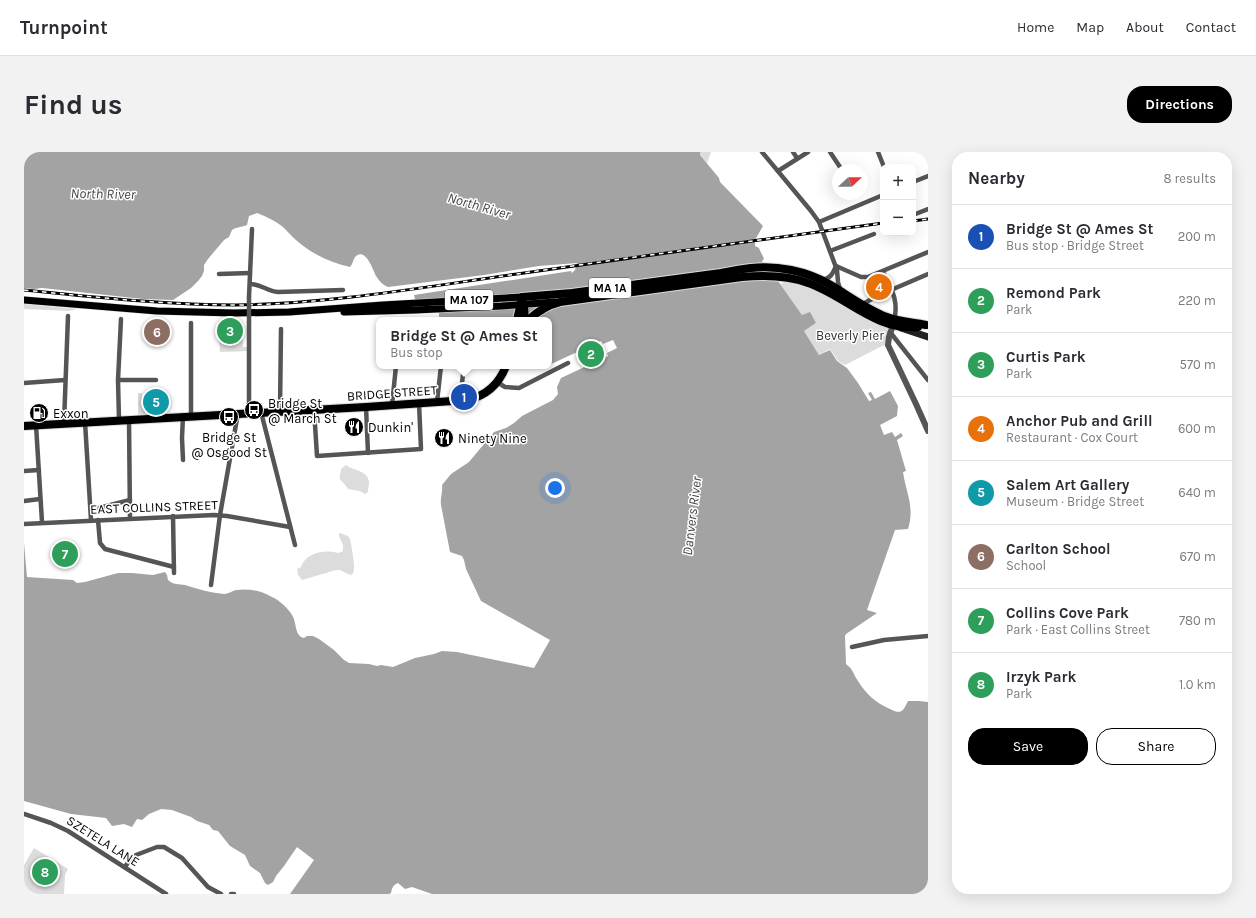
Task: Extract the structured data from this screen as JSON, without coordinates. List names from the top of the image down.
{
  "streets": {
    "highway": ["MA 1A", "BRIDGE STREET"],
    "main road": ["MA 107"],
    "street": ["EAST COLLINS STREET", "SZETELA LANE"]
  },
  "crossings": [
    ["MA 1A", "MA 107"]
  ],
  "water": ["North River", "Danvers River"],
  "parks": ["Beverly Pier"],
  "places": {
    "bus stop": ["Bridge St @ March St", "Bridge St @ Osgood St"],
    "fuel station": ["Exxon"],
    "restaurant": ["Dunkin'", "Ninety Nine"]
  },
  "north": "right",
  "page": {
    "header": "Turnpoint",
    "nav": [
      "Home",
      "Map",
      "About",
      "Contact"
    ],
    "buttons": [
      "Directions",
      ["Save", "Share"]
    ],
    "title": "Find us",
    "heading": ["Nearby", "8 results"],
    "map_buttons": ["+", "−"],
    "list": [
      {
        "mark": "1",
        "name": "Bridge St @ Ames St",
        "note": "Bus stop · Bridge Street",
        "value": "200 m"
      },
      {
        "mark": "2",
        "name": "Remond Park",
        "note": "Park",
        "value": "220 m"
      },
      {
        "mark": "3",
        "name": "Curtis Park",
        "note": "Park",
        "value": "570 m"
      },
      {
        "mark": "4",
        "name": "Anchor Pub and Grill",
        "note": "Restaurant · Cox Court",
        "value": "600 m"
      },
      {
        "mark": "5",
        "name": "Salem Art Gallery",
        "note": "Museum · Bridge Street",
        "value": "640 m"
      },
      {
        "mark": "6",
        "name": "Carlton School",
        "note": "School",
        "value": "670 m"
      },
      {
        "mark": "7",
        "name": "Collins Cove Park",
        "note": "Park · East Collins Street",
        "value": "780 m"
      },
      {
        "mark": "8",
        "name": "Irzyk Park",
        "note": "Park",
        "value": "1.0 km"
      }
    ],
    "pins": [
      "4",
      "3",
      "6",
      "2",
      "1",
      "5",
      "7",
      "8"
    ],
    "popup": ["Bridge St @ Ames St", "Bus stop"]
  }
}
